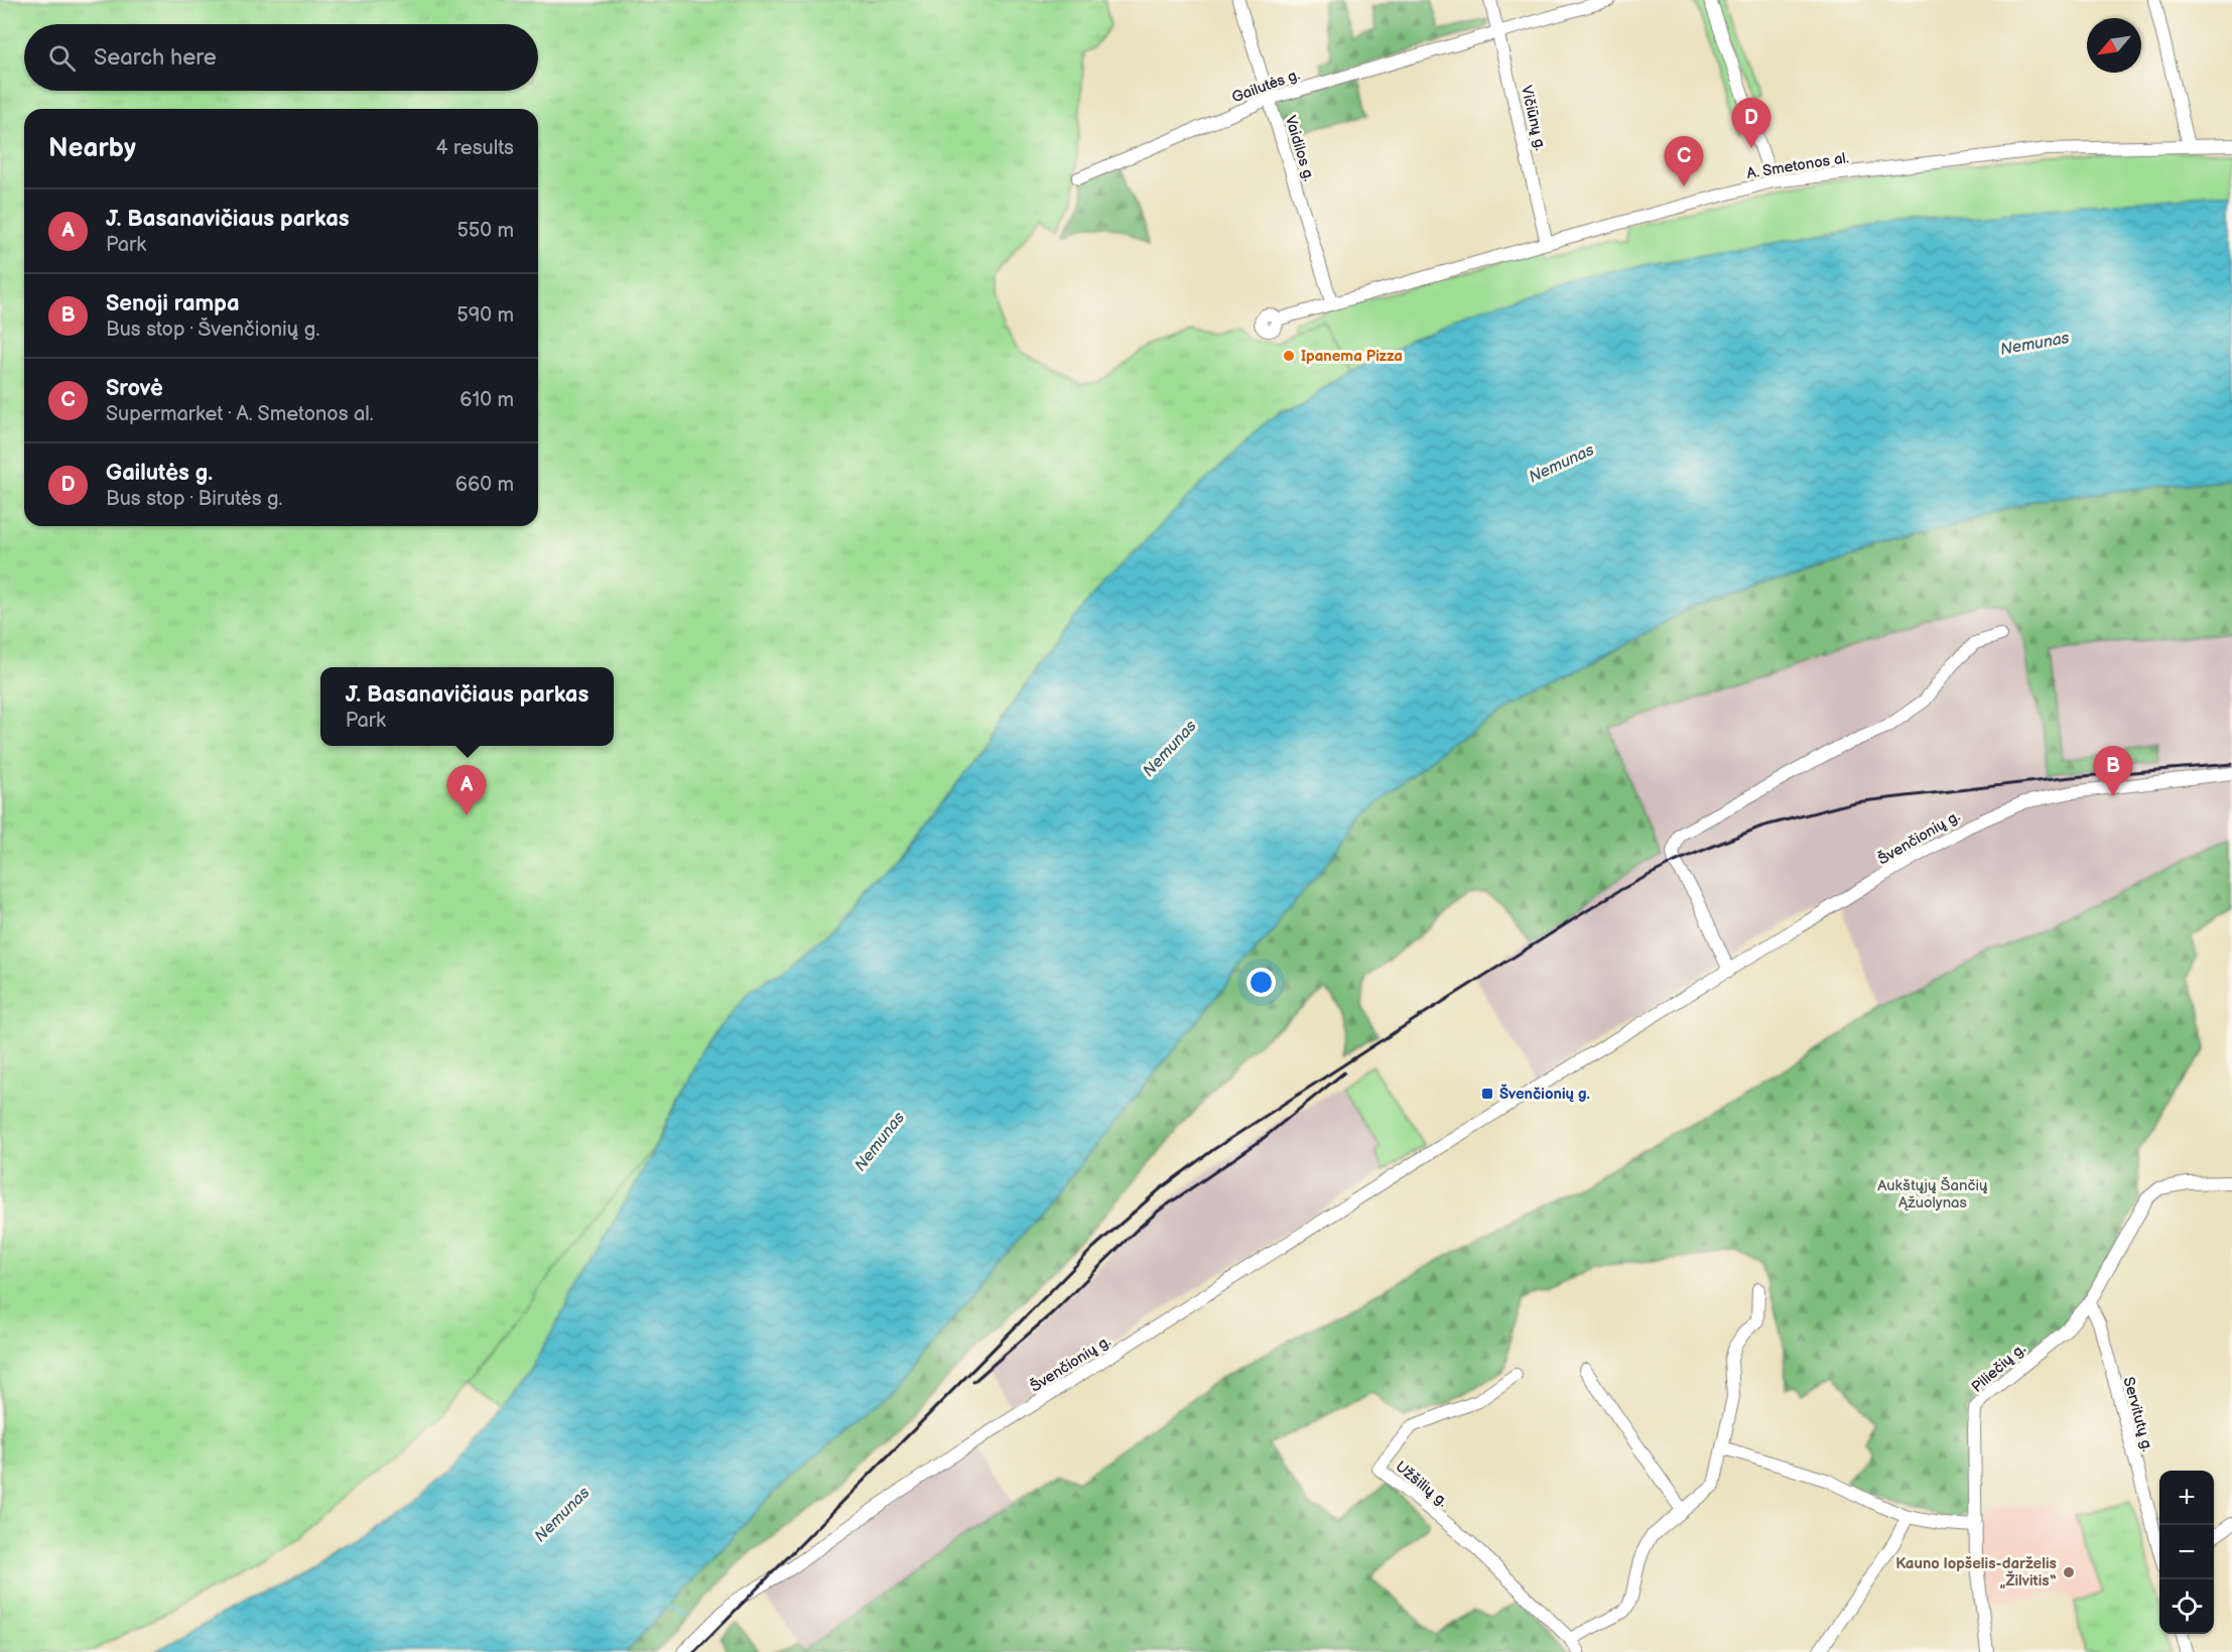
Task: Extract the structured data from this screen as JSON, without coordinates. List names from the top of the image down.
{
  "streets": {
    "street": [
      "Gailutės g.",
      "Vičiūnų g.",
      "Vaidilos g.",
      "A. Smetonos al.",
      "Švenčionių g.",
      "Piliečių g.",
      "Servitutų g.",
      "Užšilių g."
    ]
  },
  "crossings": [
    ["Gailutės g.", "Vičiūnų g."],
    ["Gailutės g.", "Vaidilos g."],
    ["Vičiūnų g.", "A. Smetonos al."],
    ["Vaidilos g.", "A. Smetonos al."],
    ["Piliečių g.", "Servitutų g."]
  ],
  "water": ["Nemunas"],
  "parks": ["Aukštųjų Šančių Ąžuolynas"],
  "places": {
    "other": ["Ipanema Pizza", "Kauno lopšelis-darželis „Žilvitis“"],
    "transit": ["Švenčionių g."]
  },
  "north": "bottom left",
  "page": {
    "search": "Search here",
    "pins": [
      "D",
      "C",
      "B",
      "A"
    ],
    "heading": ["Nearby", "4 results"],
    "list": [
      {
        "mark": "A",
        "name": "J. Basanavičiaus parkas",
        "note": "Park",
        "value": "550 m"
      },
      {
        "mark": "B",
        "name": "Senoji rampa",
        "note": "Bus stop · Švenčionių g.",
        "value": "590 m"
      },
      {
        "mark": "C",
        "name": "Srovė",
        "note": "Supermarket · A. Smetonos al.",
        "value": "610 m"
      },
      {
        "mark": "D",
        "name": "Gailutės g.",
        "note": "Bus stop · Birutės g.",
        "value": "660 m"
      }
    ],
    "popup": ["J. Basanavičiaus parkas", "Park"],
    "map_buttons": ["+", "−"]
  }
}
